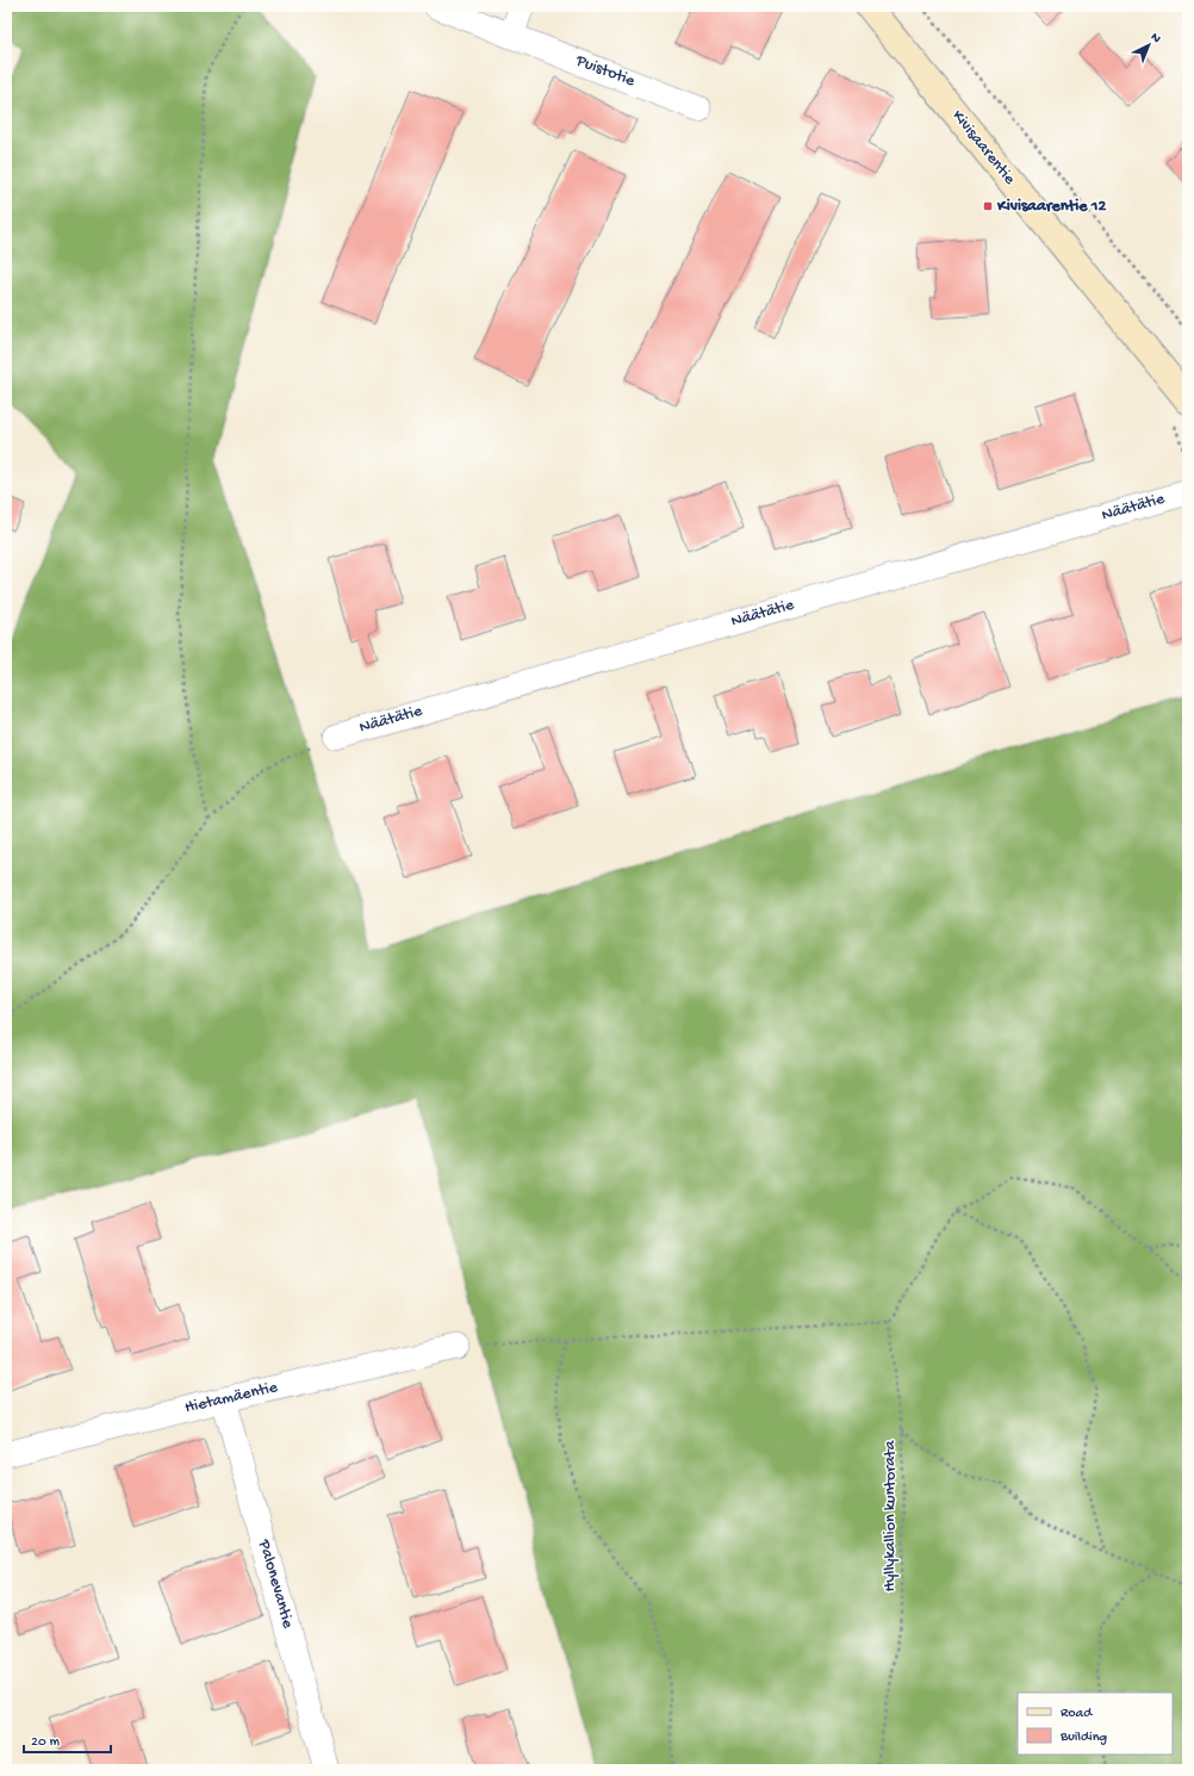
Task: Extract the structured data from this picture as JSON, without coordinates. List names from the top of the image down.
{
  "streets": {
    "street": [
      "Puistotie",
      "Kivisaarentie",
      "Näätätie",
      "Hietamäentie",
      "Palonevantie"
    ],
    "path": ["Hyllykallion kuntorata"]
  },
  "crossings": [
    ["Hietamäentie", "Palonevantie"]
  ],
  "places": {
    "transit": ["Kivisaarentie 12"]
  },
  "legend": ["Road", "Building"],
  "scale_bar": "20 m",
  "north": "top right"
}
